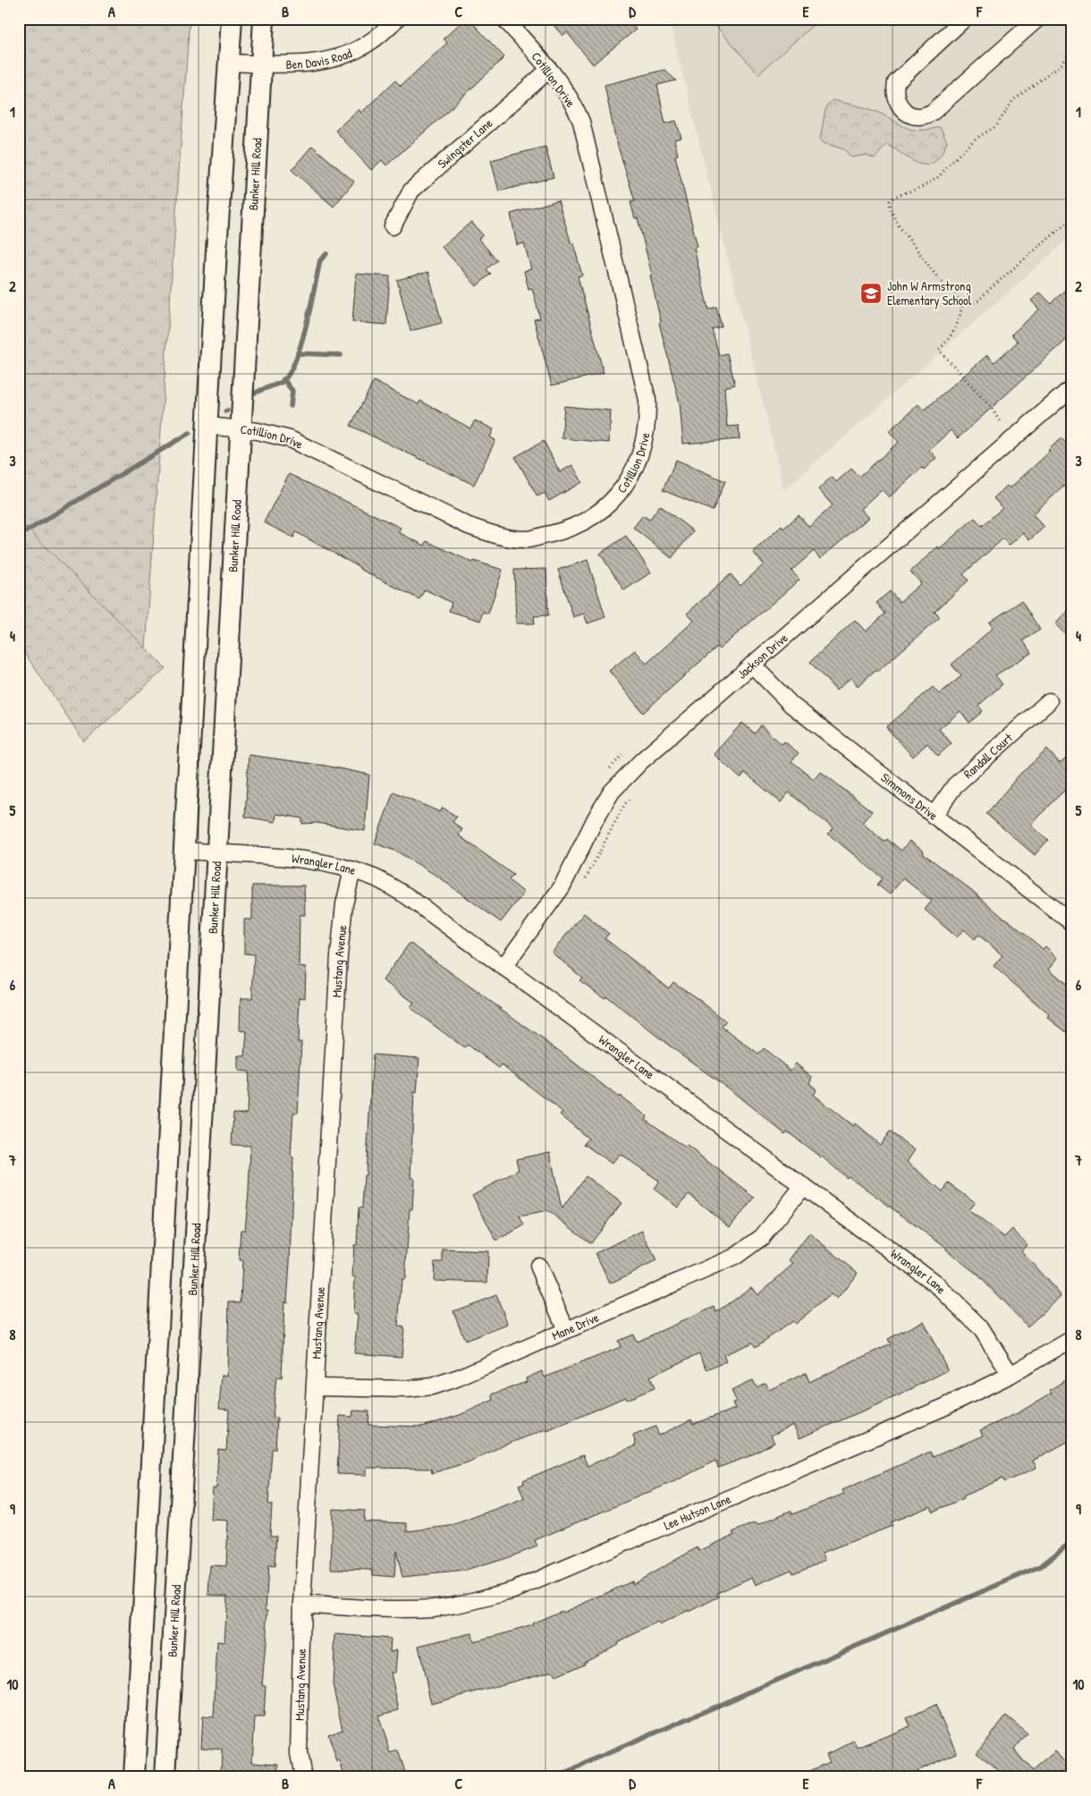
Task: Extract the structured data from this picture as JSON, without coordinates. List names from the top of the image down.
{
  "streets": {
    "main road": ["Bunker Hill Road"],
    "street": [
      "Ben Davis Road",
      "Cotillion Drive",
      "Swingster Lane",
      "Jackson Drive",
      "Randall Court",
      "Simmons Drive",
      "Wrangler Lane",
      "Mustang Avenue",
      "Mane Drive",
      "Lee Hutson Lane"
    ]
  },
  "crossings": [
    ["Ben Davis Road", "Bunker Hill Road"],
    ["Cotillion Drive", "Swingster Lane"],
    ["Cotillion Drive", "Bunker Hill Road"],
    ["Bunker Hill Road", "Wrangler Lane"],
    ["Jackson Drive", "Simmons Drive"],
    ["Jackson Drive", "Wrangler Lane"],
    ["Randall Court", "Simmons Drive"],
    ["Wrangler Lane", "Mustang Avenue"],
    ["Wrangler Lane", "Mane Drive"],
    ["Wrangler Lane", "Lee Hutson Lane"],
    ["Mustang Avenue", "Mane Drive"],
    ["Mustang Avenue", "Lee Hutson Lane"]
  ],
  "places": {
    "school or university": ["John W Armstrong Elementary School"]
  },
  "grid": {
    "columns": [
      "A",
      "B",
      "C",
      "D",
      "E",
      "F"
    ],
    "rows": [
      "1",
      "2",
      "3",
      "4",
      "5",
      "6",
      "7",
      "8",
      "9",
      "10"
    ]
  }
}
